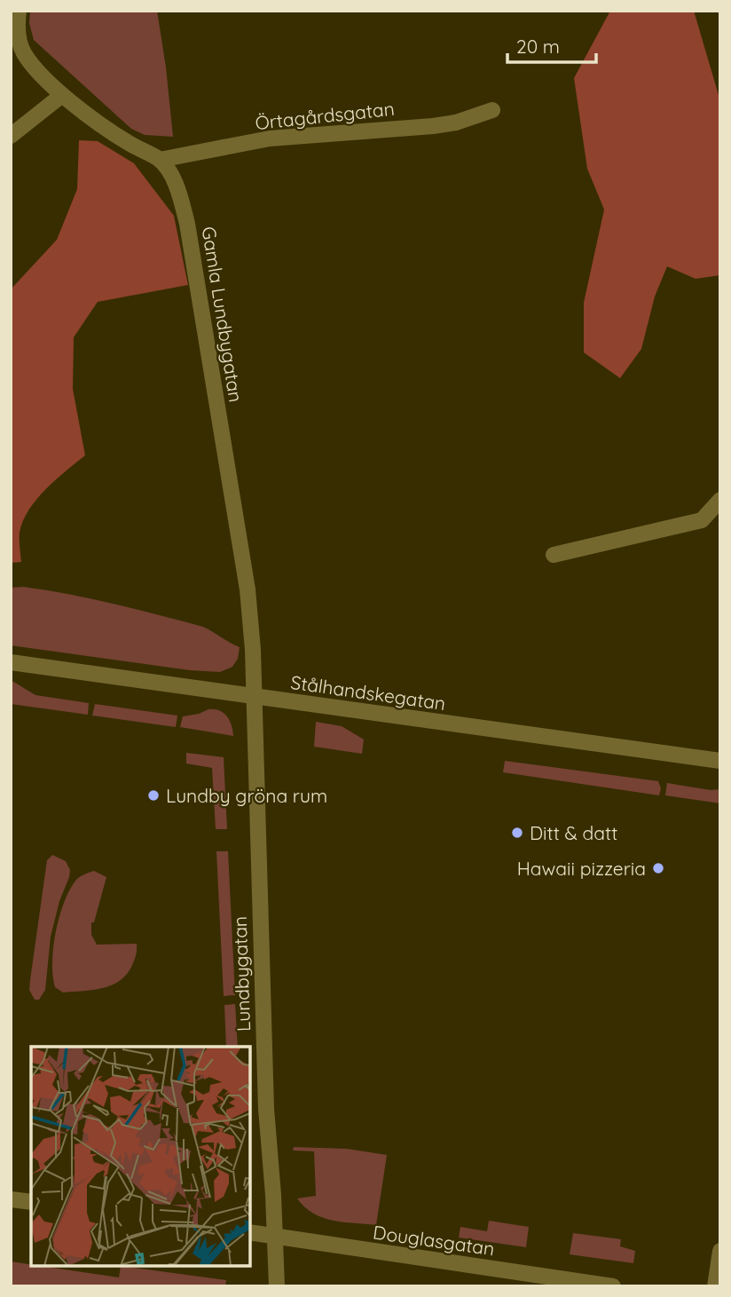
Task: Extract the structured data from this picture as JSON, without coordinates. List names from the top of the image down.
{
  "streets": {
    "street": [
      "Örtagårdsgatan",
      "Gamla Lundbygatan",
      "Stålhandskegatan",
      "Lundbygatan",
      "Douglasgatan"
    ]
  },
  "crossings": [
    ["Örtagårdsgatan", "Gamla Lundbygatan"],
    ["Gamla Lundbygatan", "Stålhandskegatan"],
    ["Gamla Lundbygatan", "Lundbygatan"],
    ["Stålhandskegatan", "Lundbygatan"],
    ["Lundbygatan", "Douglasgatan"]
  ],
  "places": ["Lundby gröna rum", "Ditt & datt", "Hawaii pizzeria"],
  "scale_bar": "20 m"
}
